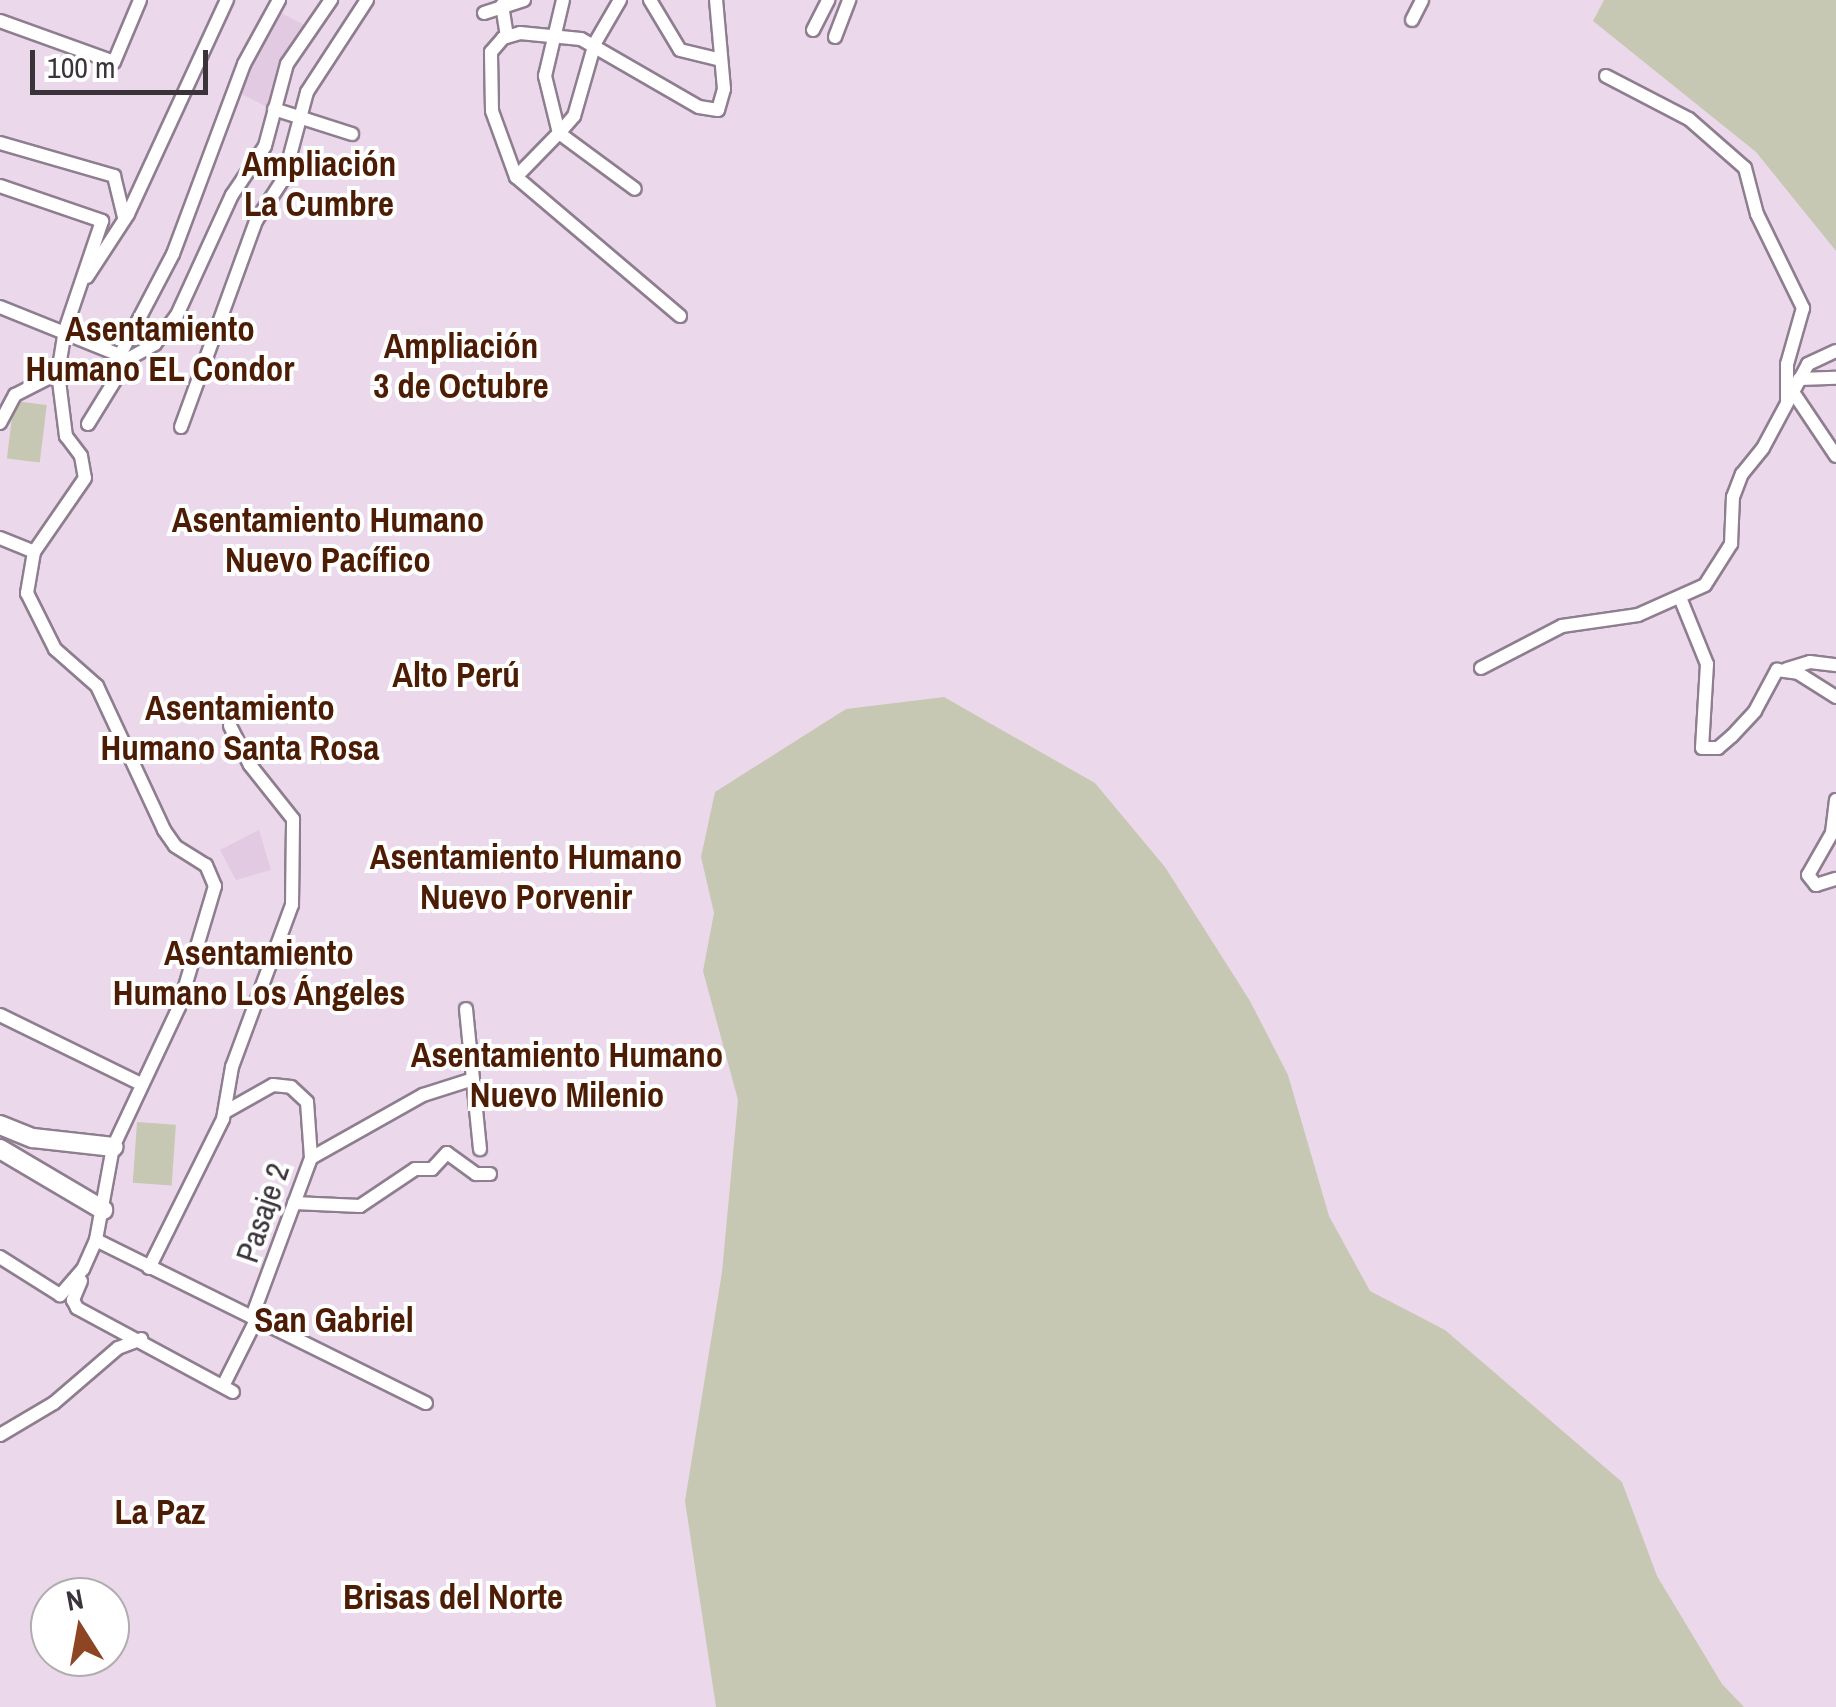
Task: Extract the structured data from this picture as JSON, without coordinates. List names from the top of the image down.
{
  "streets": {
    "street": ["Pasaje 2"]
  },
  "districts": [
    "Ampliación La Cumbre",
    "Asentamiento Humano EL Condor",
    "Ampliación 3 de Octubre",
    "Asentamiento Humano Nuevo Pacífico",
    "Alto Perú",
    "Asentamiento Humano Santa Rosa",
    "Asentamiento Humano Nuevo Porvenir",
    "Asentamiento Humano Los Ángeles",
    "Asentamiento Humano Nuevo Milenio",
    "San Gabriel",
    "La Paz",
    "Brisas del Norte"
  ],
  "scale_bar": "100 m",
  "north": "top"
}
